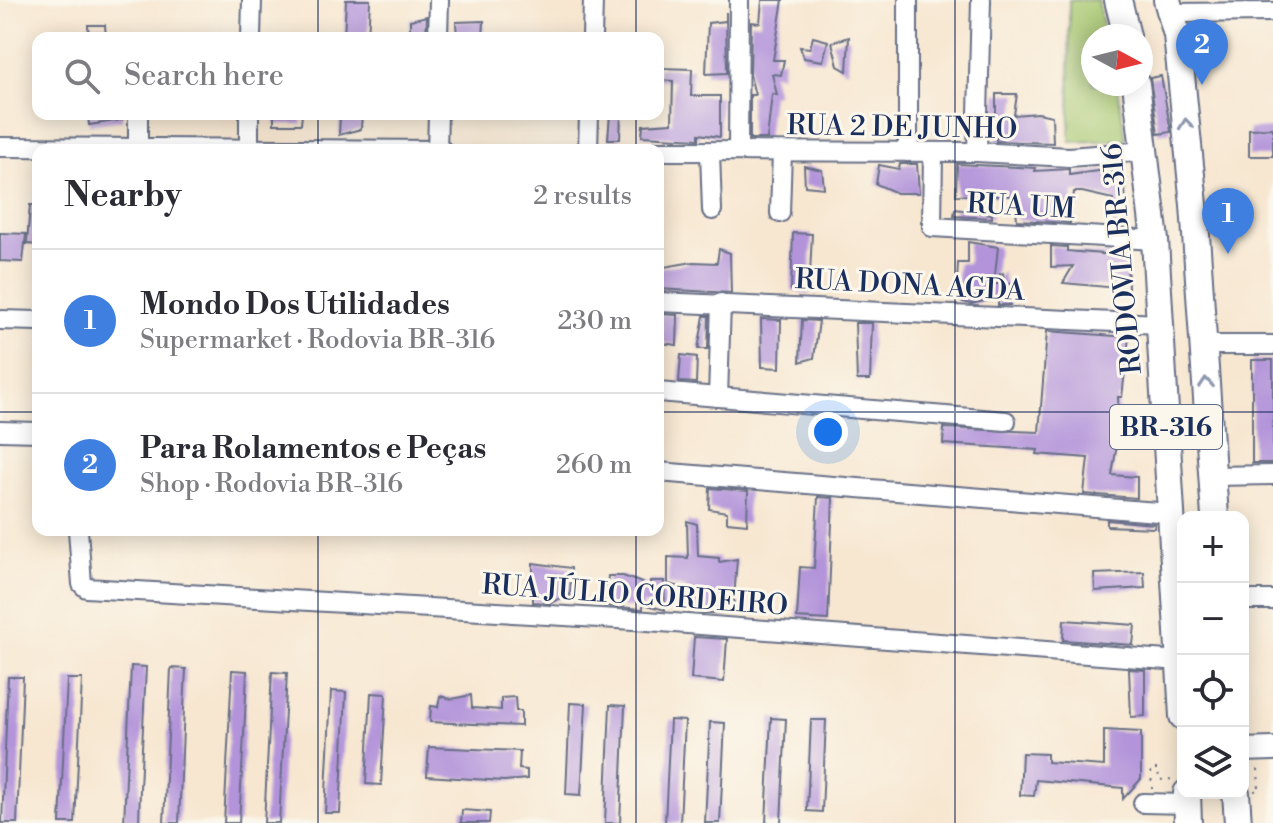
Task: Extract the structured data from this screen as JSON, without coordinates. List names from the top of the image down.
{
  "streets": {
    "highway": ["RODOVIA BR-316", "BR-316"],
    "street": [
      "RUA 2 DE JUNHO",
      "RUA UM",
      "RUA DONA AGDA",
      "RUA JÚLIO CORDEIRO"
    ]
  },
  "crossings": [
    ["RUA 2 DE JUNHO", "RUA UM"],
    ["RUA 2 DE JUNHO", "RODOVIA BR-316"],
    ["RUA UM", "RODOVIA BR-316"],
    ["RODOVIA BR-316", "RUA DONA AGDA"]
  ],
  "north": "right",
  "page": {
    "pins": ["2", "1"],
    "search": "Search here",
    "heading": ["Nearby", "2 results"],
    "list": [
      {
        "mark": "1",
        "name": "Mondo Dos Utilidades",
        "note": "Supermarket · Rodovia BR-316",
        "value": "230 m"
      },
      {
        "mark": "2",
        "name": "Para Rolamentos e Peças",
        "note": "Shop · Rodovia BR-316",
        "value": "260 m"
      }
    ],
    "map_buttons": ["+", "−"]
  }
}
